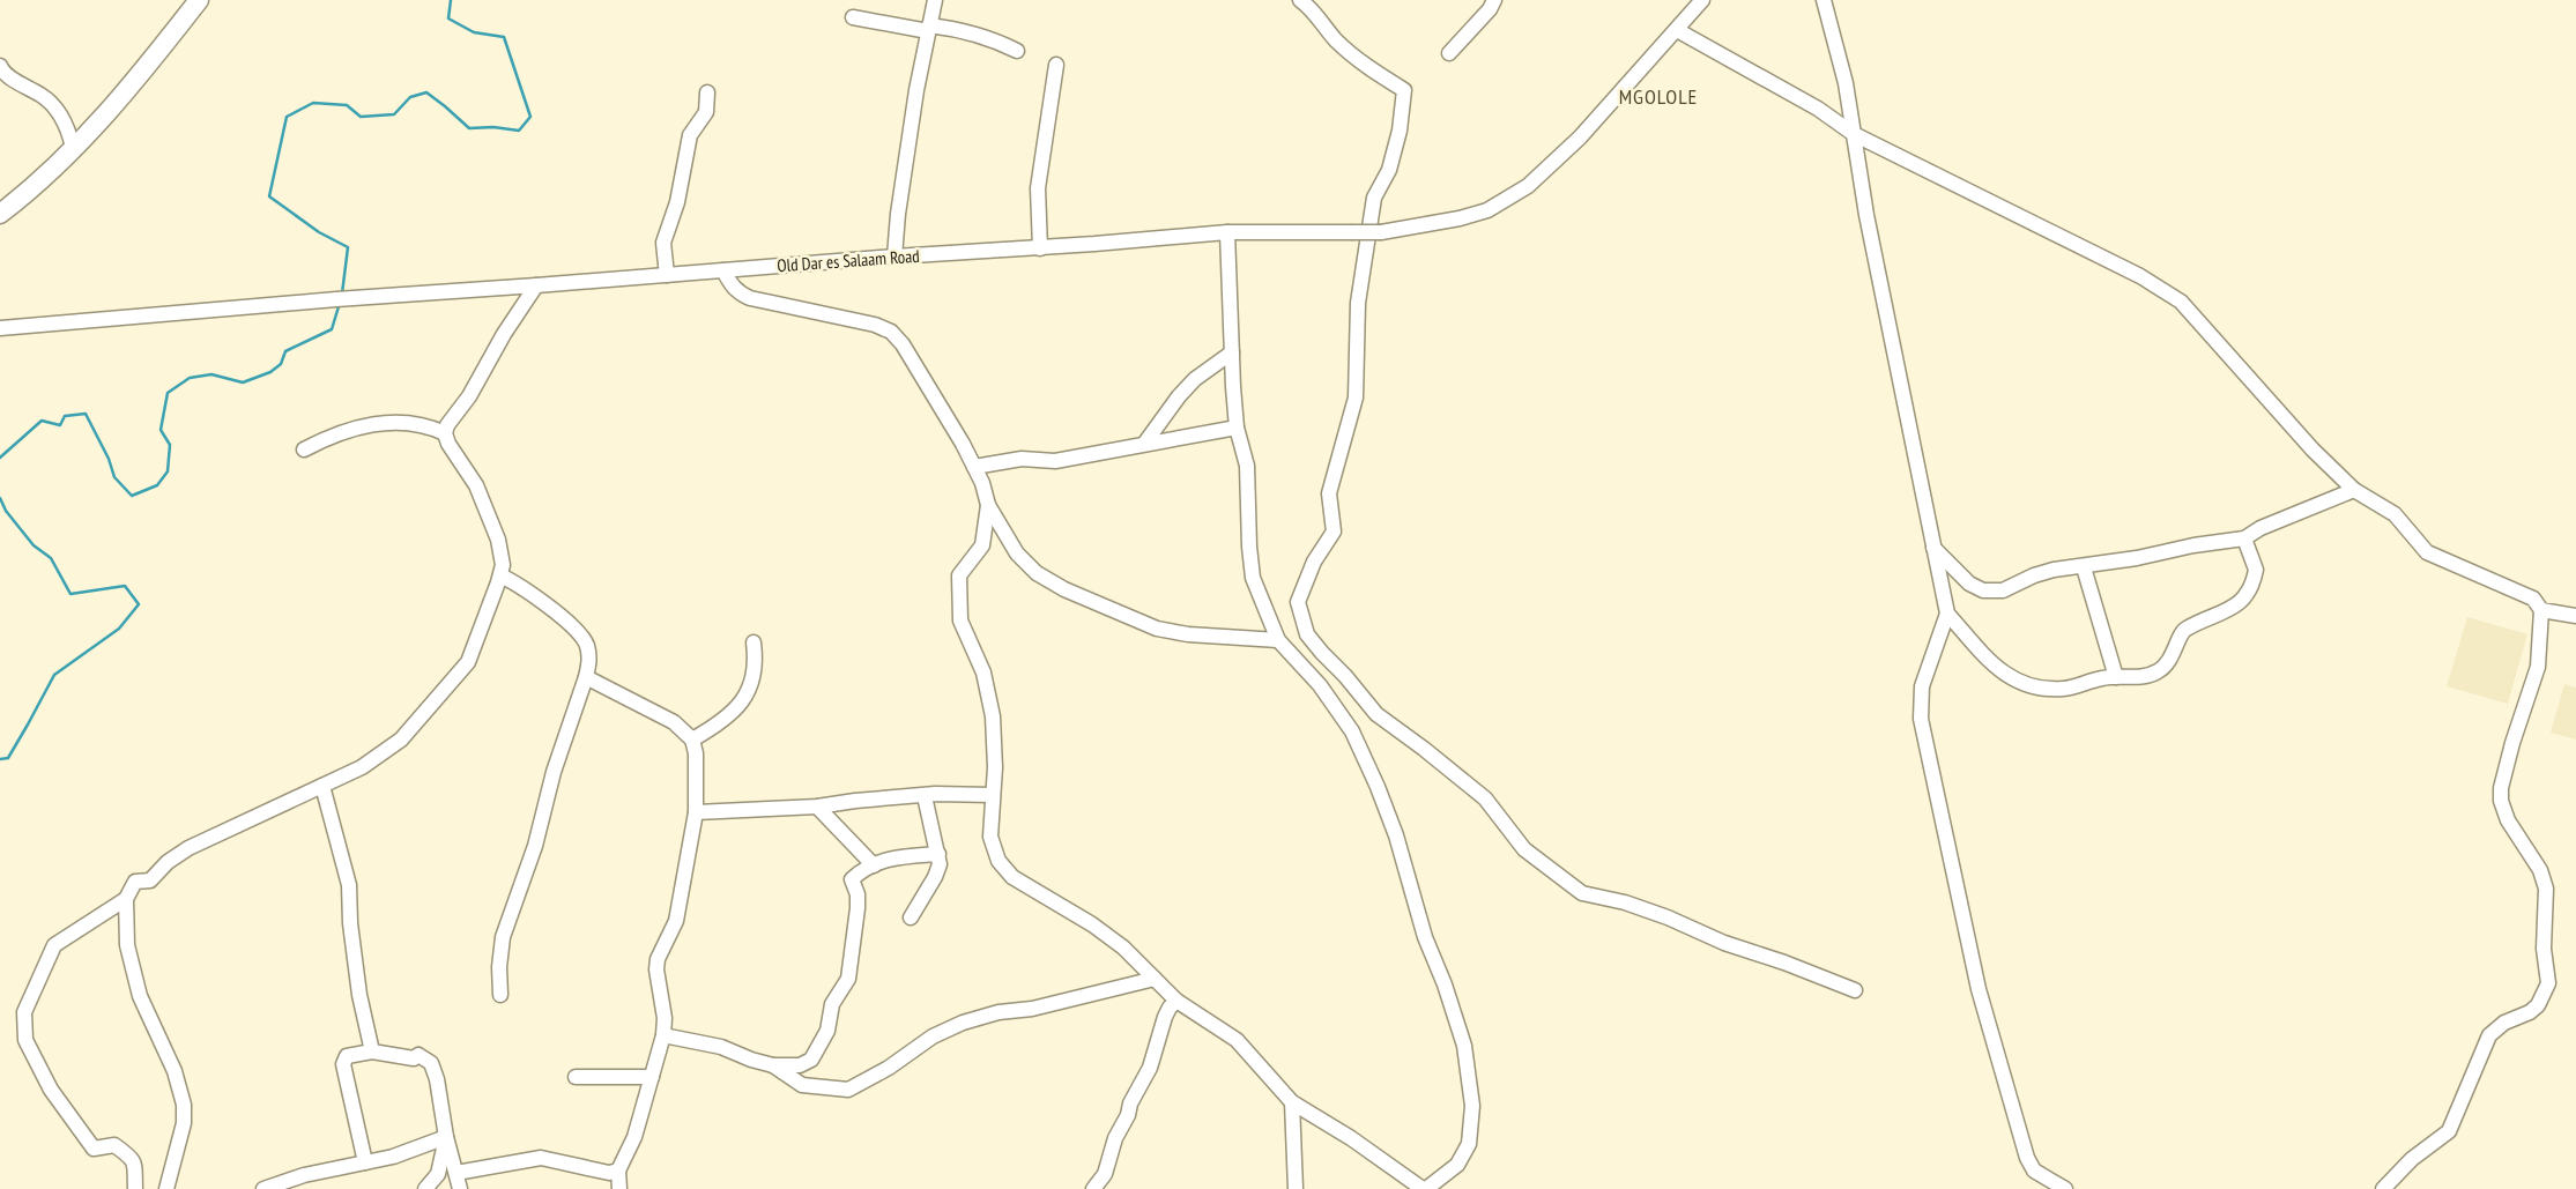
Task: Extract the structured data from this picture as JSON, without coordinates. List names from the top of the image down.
{
  "streets": {
    "street": ["Old Dar es Salaam Road"]
  },
  "districts": ["MGOLOLE"]
}
